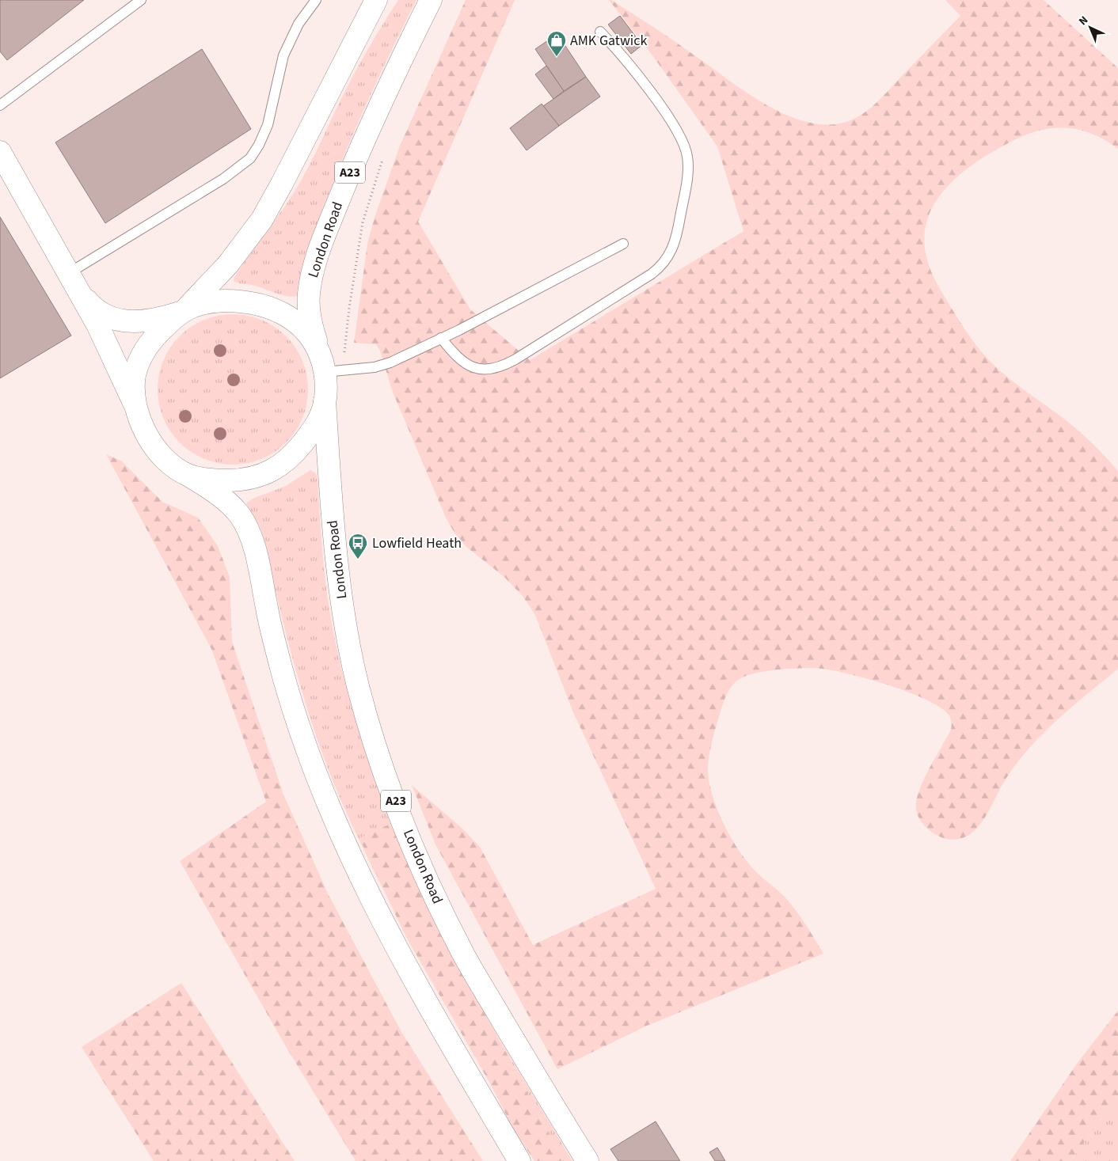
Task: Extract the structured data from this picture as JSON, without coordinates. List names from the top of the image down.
{
  "streets": {
    "main road": ["A23", "London Road"]
  },
  "places": {
    "shop": ["AMK Gatwick"],
    "bus stop": ["Lowfield Heath"]
  },
  "north": "top left"
}
